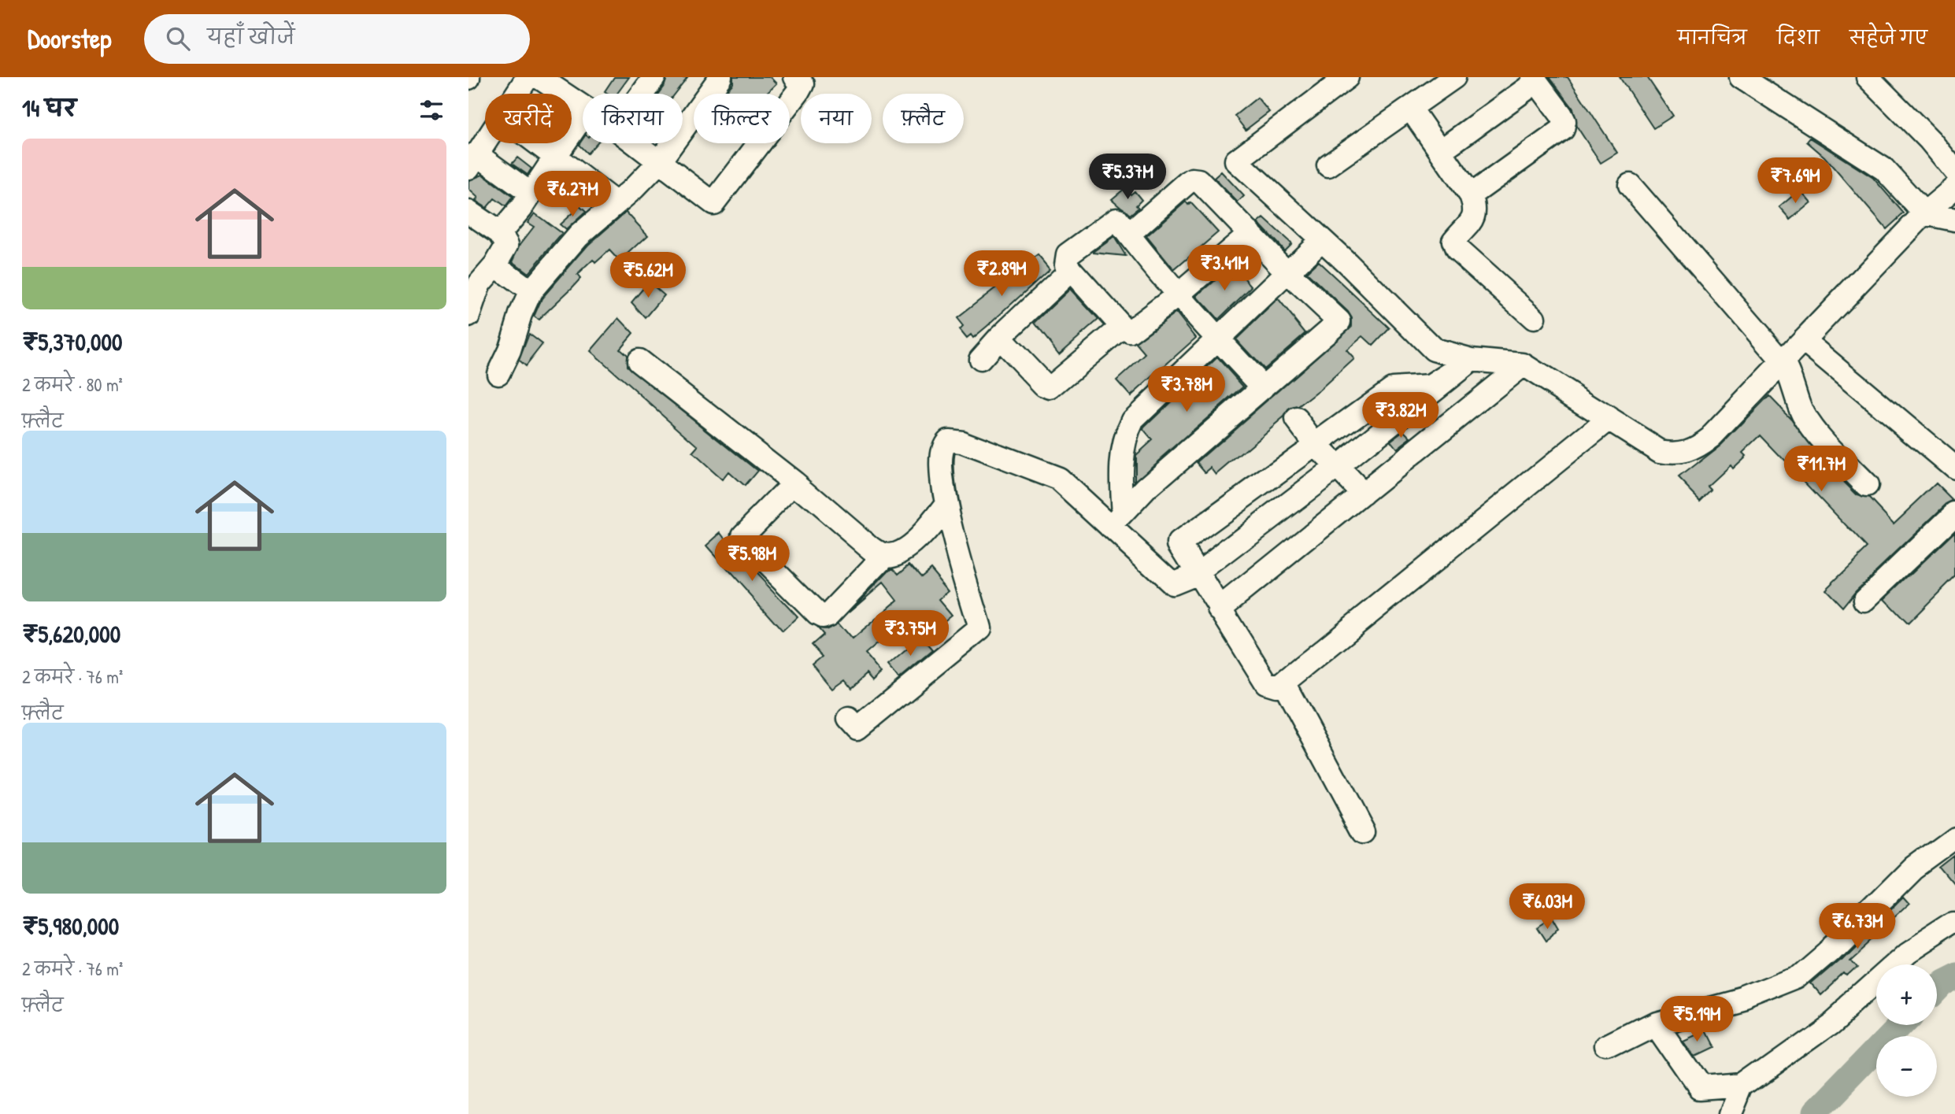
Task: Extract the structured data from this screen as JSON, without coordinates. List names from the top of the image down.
{
  "page": {
    "header": "Doorstep",
    "search": "यहाँ खोजें",
    "nav": ["मानचित्र", "दिशा", "सहेजे गए"],
    "heading": "14 घर",
    "chip": [
      "खरीदें",
      "किराया",
      "फ़िल्टर",
      "नया",
      "फ़्लैट"
    ],
    "list": [
      {
        "name": "₹5,370,000",
        "note": "2 कमरे · 80 m² · फ़्लैट"
      },
      {
        "name": "₹5,620,000",
        "note": "2 कमरे · 76 m² · फ़्लैट"
      },
      {
        "name": "₹5,980,000",
        "note": "2 कमरे · 76 m² · फ़्लैट"
      }
    ],
    "price": [
      "₹5.37M",
      "₹7.69M",
      "₹6.27M",
      "₹3.41M",
      "₹2.89M",
      "₹5.62M",
      "₹3.78M",
      "₹3.82M",
      "₹11.7M",
      "₹5.98M",
      "₹3.75M",
      "₹6.03M",
      "₹6.73M",
      "₹5.19M"
    ],
    "map_buttons": ["+", "−"]
  }
}
